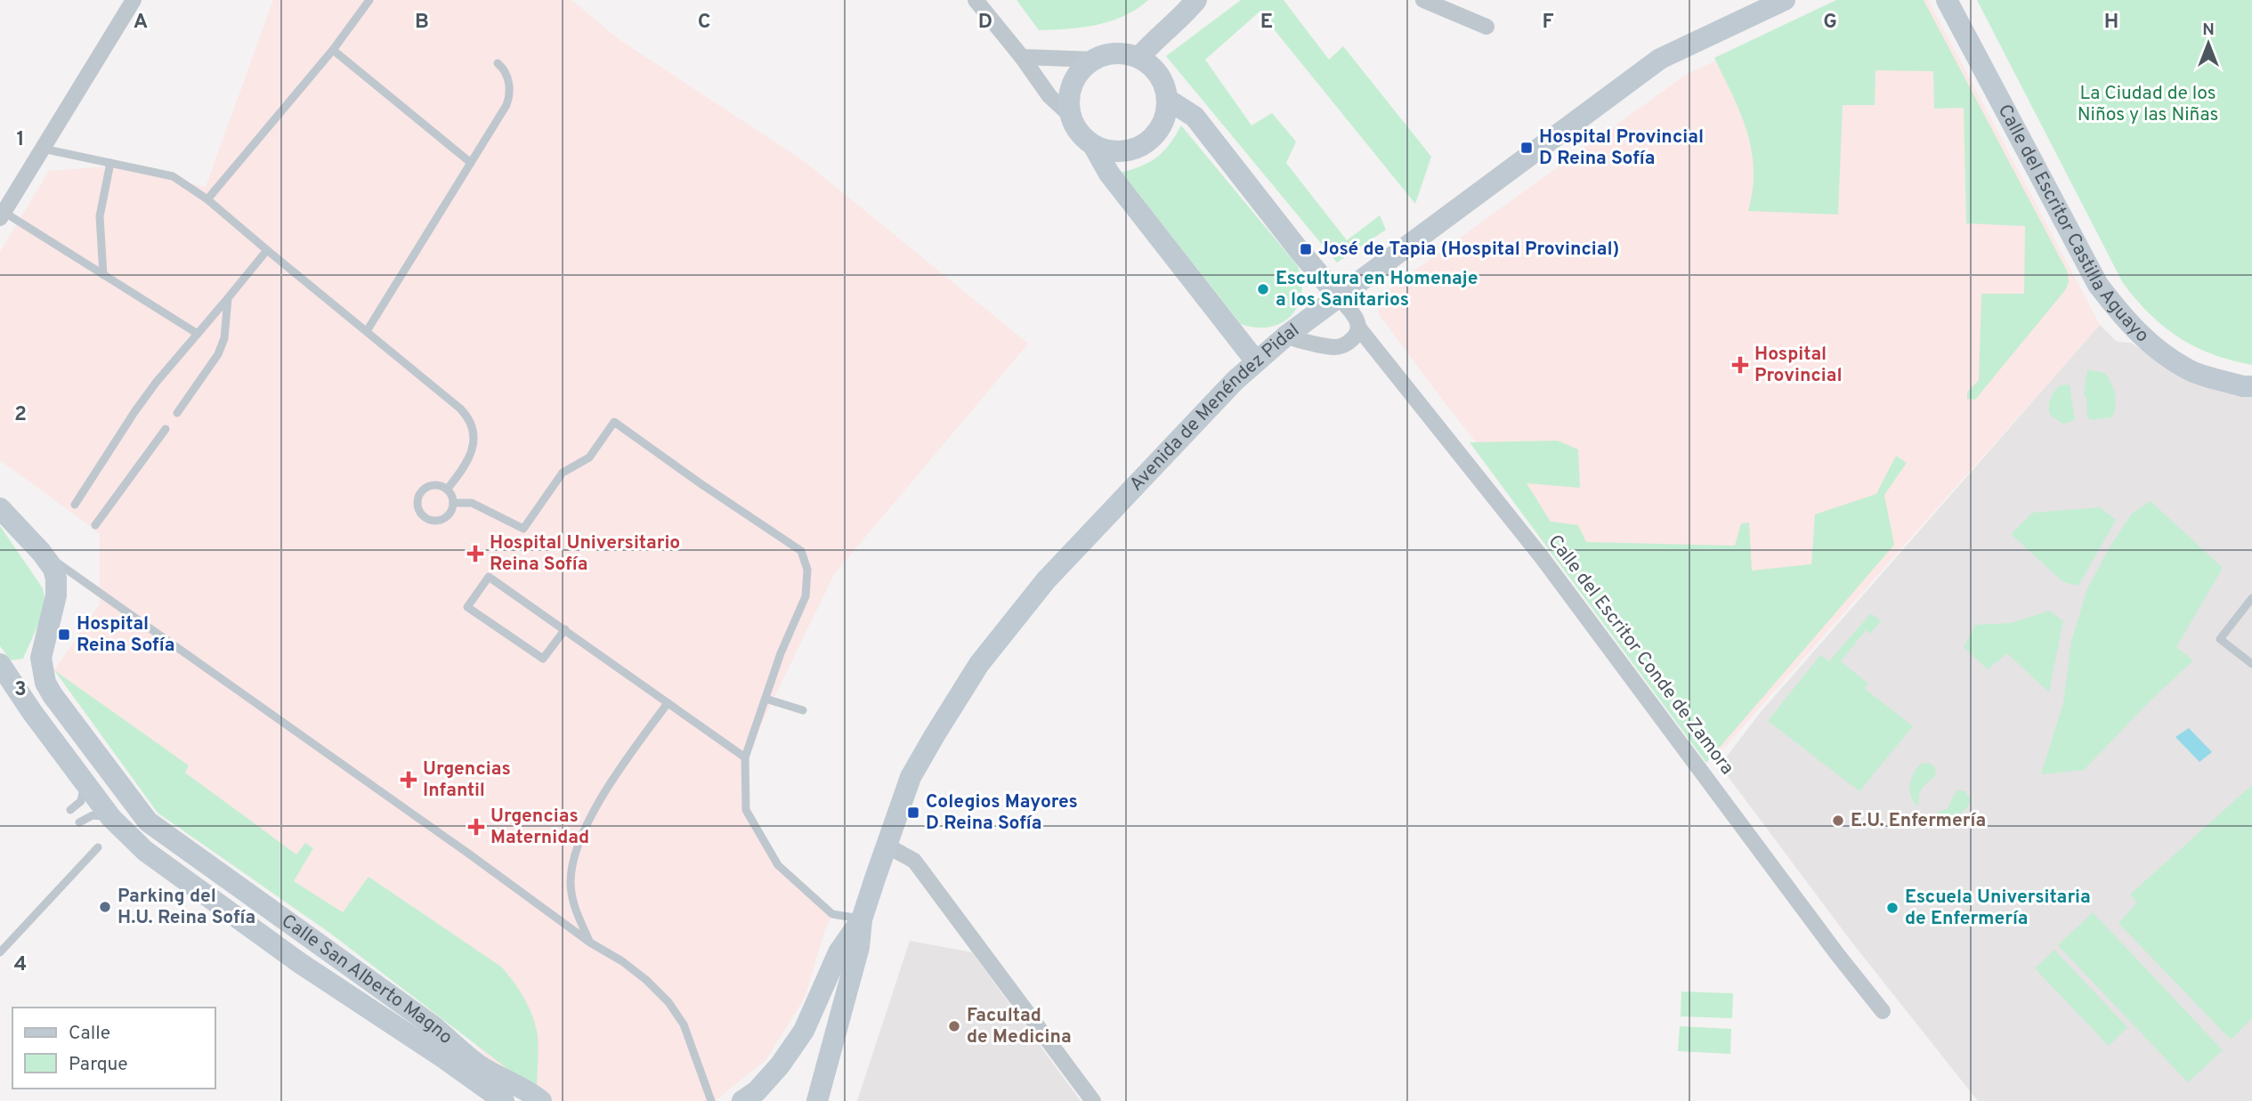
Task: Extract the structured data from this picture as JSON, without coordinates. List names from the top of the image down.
{
  "streets": {
    "street": [
      "Calle del Escritor Castilla Aguayo",
      "Avenida de Menéndez Pidal",
      "Calle del Escritor Conde de Zamora",
      "Calle San Alberto Magno"
    ]
  },
  "crossings": [
    ["Avenida de Menéndez Pidal", "Calle del Escritor Conde de Zamora"]
  ],
  "parks": ["La Ciudad de los Niños y las Niñas"],
  "places": {
    "transit": [
      "Hospital Provincial D Reina Sofía",
      "José de Tapia (Hospital Provincial)",
      "Hospital Reina Sofía",
      "Colegios Mayores D Reina Sofía"
    ],
    "other": [
      "Escultura en Homenaje a los Sanitarios",
      "E.U. Enfermería",
      "Parking del H.U. Reina Sofía",
      "Escuela Universitaria de Enfermería",
      "Facultad de Medicina"
    ],
    "health": [
      "Hospital Provincial",
      "Hospital Universitario Reina Sofía",
      "Urgencias Infantil",
      "Urgencias Maternidad"
    ]
  },
  "legend": ["Calle", "Parque"],
  "north": "top",
  "grid": {
    "columns": [
      "A",
      "B",
      "C",
      "D",
      "E",
      "F",
      "G",
      "H"
    ],
    "rows": [
      "1",
      "2",
      "3",
      "4"
    ]
  }
}
